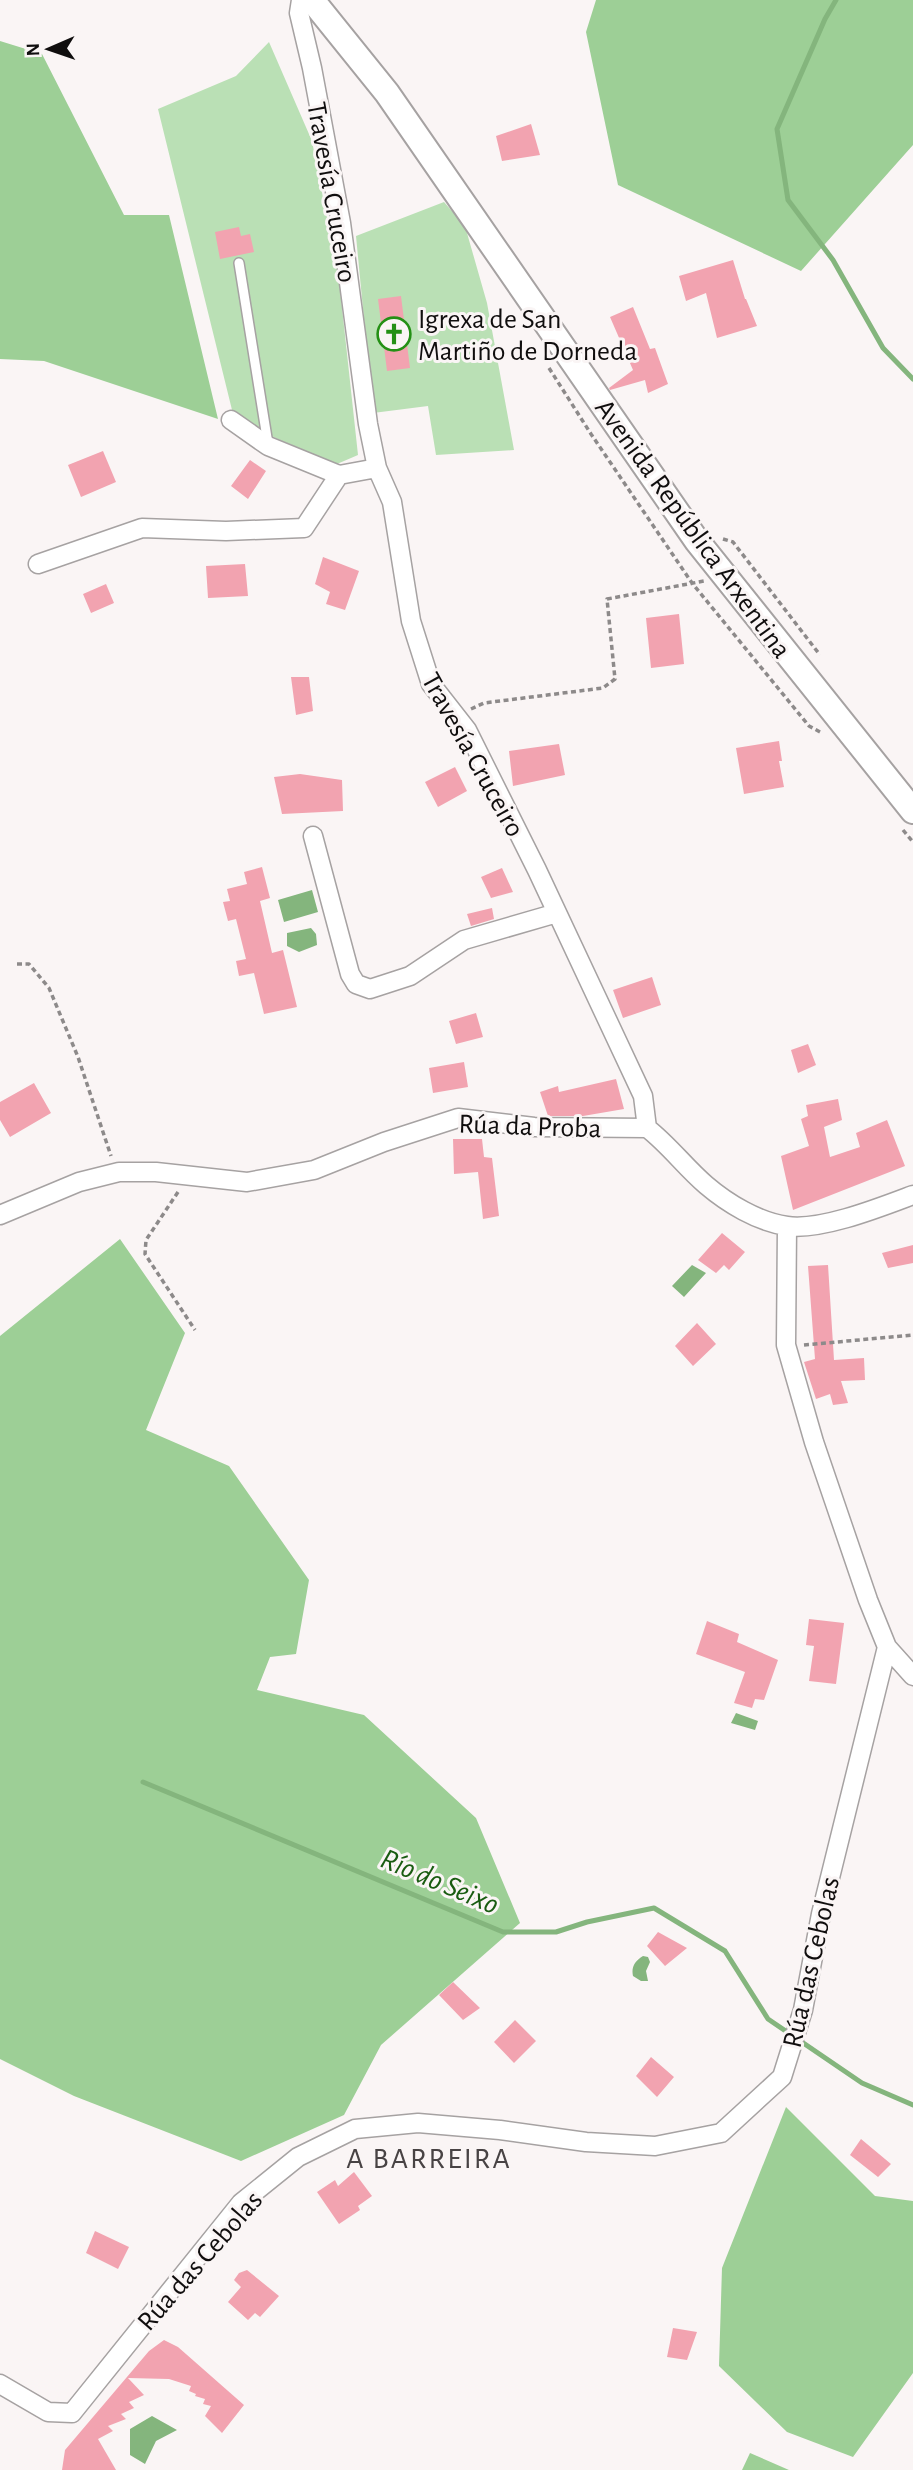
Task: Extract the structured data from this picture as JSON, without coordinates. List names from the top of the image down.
{
  "streets": {
    "main road": ["Avenida República Arxentina"],
    "street": ["Travesía Cruceiro", "Rúa da Proba", "Rúa das Cebolas"]
  },
  "crossings": [
    ["Travesía Cruceiro", "Rúa da Proba"]
  ],
  "districts": ["A BARREIRA"],
  "water": ["Río do Seixo"],
  "places": {
    "church": ["Igrexa de San Martiño de Dorneda"]
  },
  "north": "left"
}
